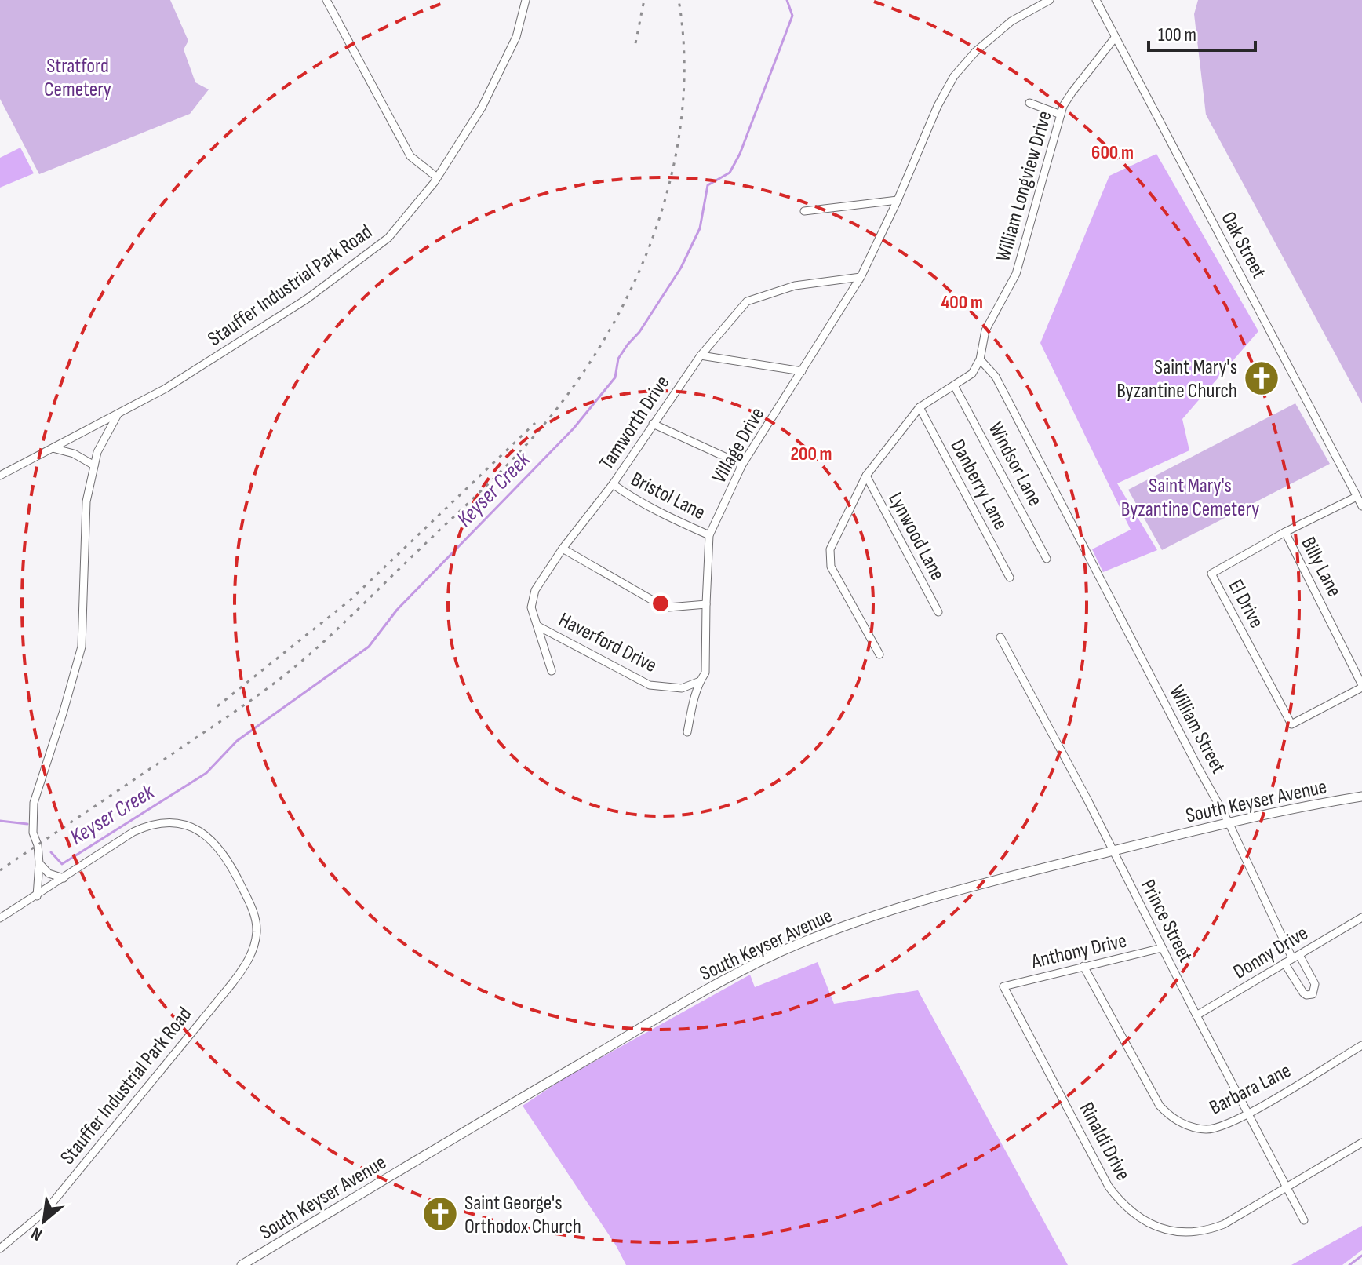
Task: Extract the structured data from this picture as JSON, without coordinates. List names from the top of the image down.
{
  "streets": {
    "main road": ["South Keyser Avenue"],
    "street": [
      "William Longview Drive",
      "Oak Street",
      "Stauffer Industrial Park Road",
      "Tamworth Drive",
      "Village Drive",
      "Windsor Lane",
      "Danberry Lane",
      "Bristol Lane",
      "Lynwood Lane",
      "Billy Lane",
      "El Drive",
      "Haverford Drive",
      "William Street",
      "Prince Street",
      "Anthony Drive",
      "Donny Drive",
      "Barbara Lane",
      "Rinaldi Drive"
    ]
  },
  "crossings": [
    ["William Longview Drive", "Oak Street"],
    ["William Longview Drive", "William Street"],
    ["Oak Street", "El Drive"],
    ["Tamworth Drive", "Village Drive"],
    ["Tamworth Drive", "Bristol Lane"],
    ["Tamworth Drive", "Haverford Drive"],
    ["Village Drive", "Bristol Lane"],
    ["Village Drive", "Haverford Drive"],
    ["Billy Lane", "El Drive"],
    ["William Street", "South Keyser Avenue"],
    ["William Street", "Donny Drive"],
    ["South Keyser Avenue", "Prince Street"],
    ["Prince Street", "Anthony Drive"],
    ["Prince Street", "Donny Drive"],
    ["Prince Street", "Barbara Lane"],
    ["Prince Street", "Rinaldi Drive"],
    ["Anthony Drive", "Barbara Lane"],
    ["Anthony Drive", "Rinaldi Drive"]
  ],
  "water": ["Keyser Creek"],
  "parks": ["Stratford Cemetery", "Saint Mary's Byzantine Cemetery"],
  "places": {
    "church": ["Saint Mary's Byzantine Church", "Saint George's Orthodox Church"]
  },
  "scale_bar": "100 m",
  "north": "bottom left",
  "rings": ["600 m", "400 m", "200 m"]
}
